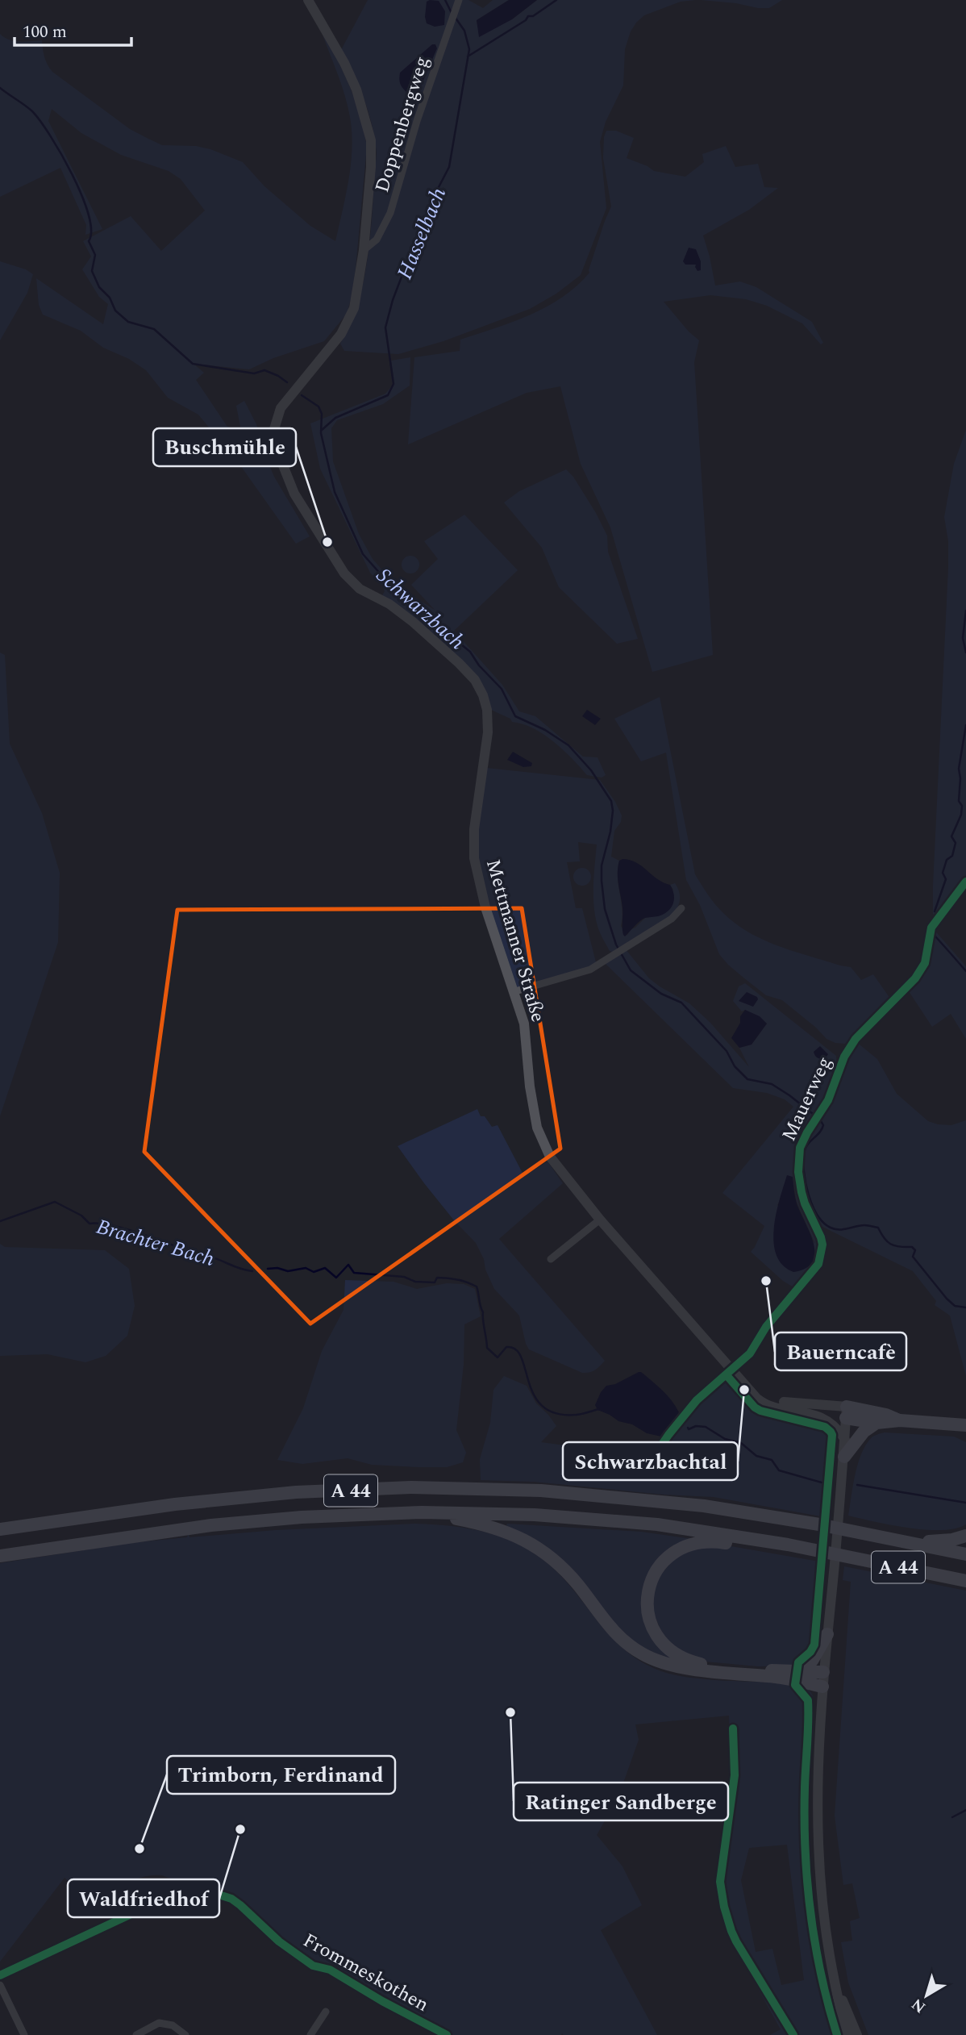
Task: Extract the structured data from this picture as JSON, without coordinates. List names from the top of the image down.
{
  "streets": {
    "highway": ["A 44"],
    "main road": ["Mettmanner Straße"],
    "street": ["Doppenbergweg", "Mauerweg", "Frommeskothen"]
  },
  "crossings": [
    ["Doppenbergweg", "Mettmanner Straße"],
    ["Mettmanner Straße", "Mauerweg"]
  ],
  "water": ["Hasselbach", "Schwarzbach", "Brachter Bach"],
  "places": [
    "Buschmühle",
    "Bauerncafè",
    "Schwarzbachtal",
    "Ratinger Sandberge",
    "Waldfriedhof",
    "Trimborn, Ferdinand"
  ],
  "scale_bar": "100 m",
  "north": "bottom left"
}
